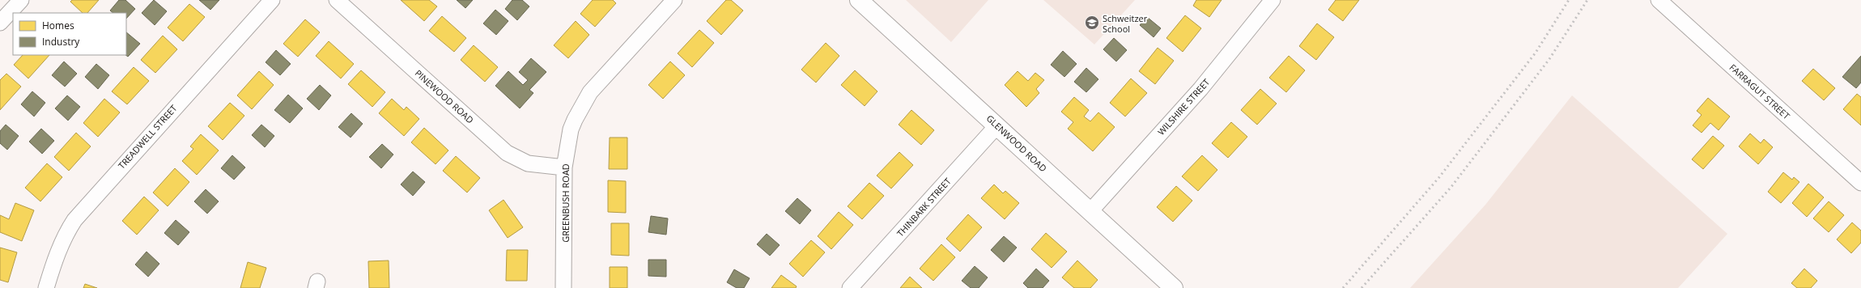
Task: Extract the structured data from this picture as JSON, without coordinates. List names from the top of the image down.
{
  "streets": {
    "street": [
      "FARRAGUT STREET",
      "PINEWOOD ROAD",
      "WILSHIRE STREET",
      "TREADWELL STREET",
      "GLENWOOD ROAD",
      "GREENBUSH ROAD",
      "THINBARK STREET"
    ]
  },
  "crossings": [
    ["PINEWOOD ROAD", "GREENBUSH ROAD"],
    ["WILSHIRE STREET", "GLENWOOD ROAD"],
    ["GLENWOOD ROAD", "THINBARK STREET"]
  ],
  "places": {
    "school or university": ["Schweitzer School"]
  },
  "legend": ["Homes", "Industry"]
}
